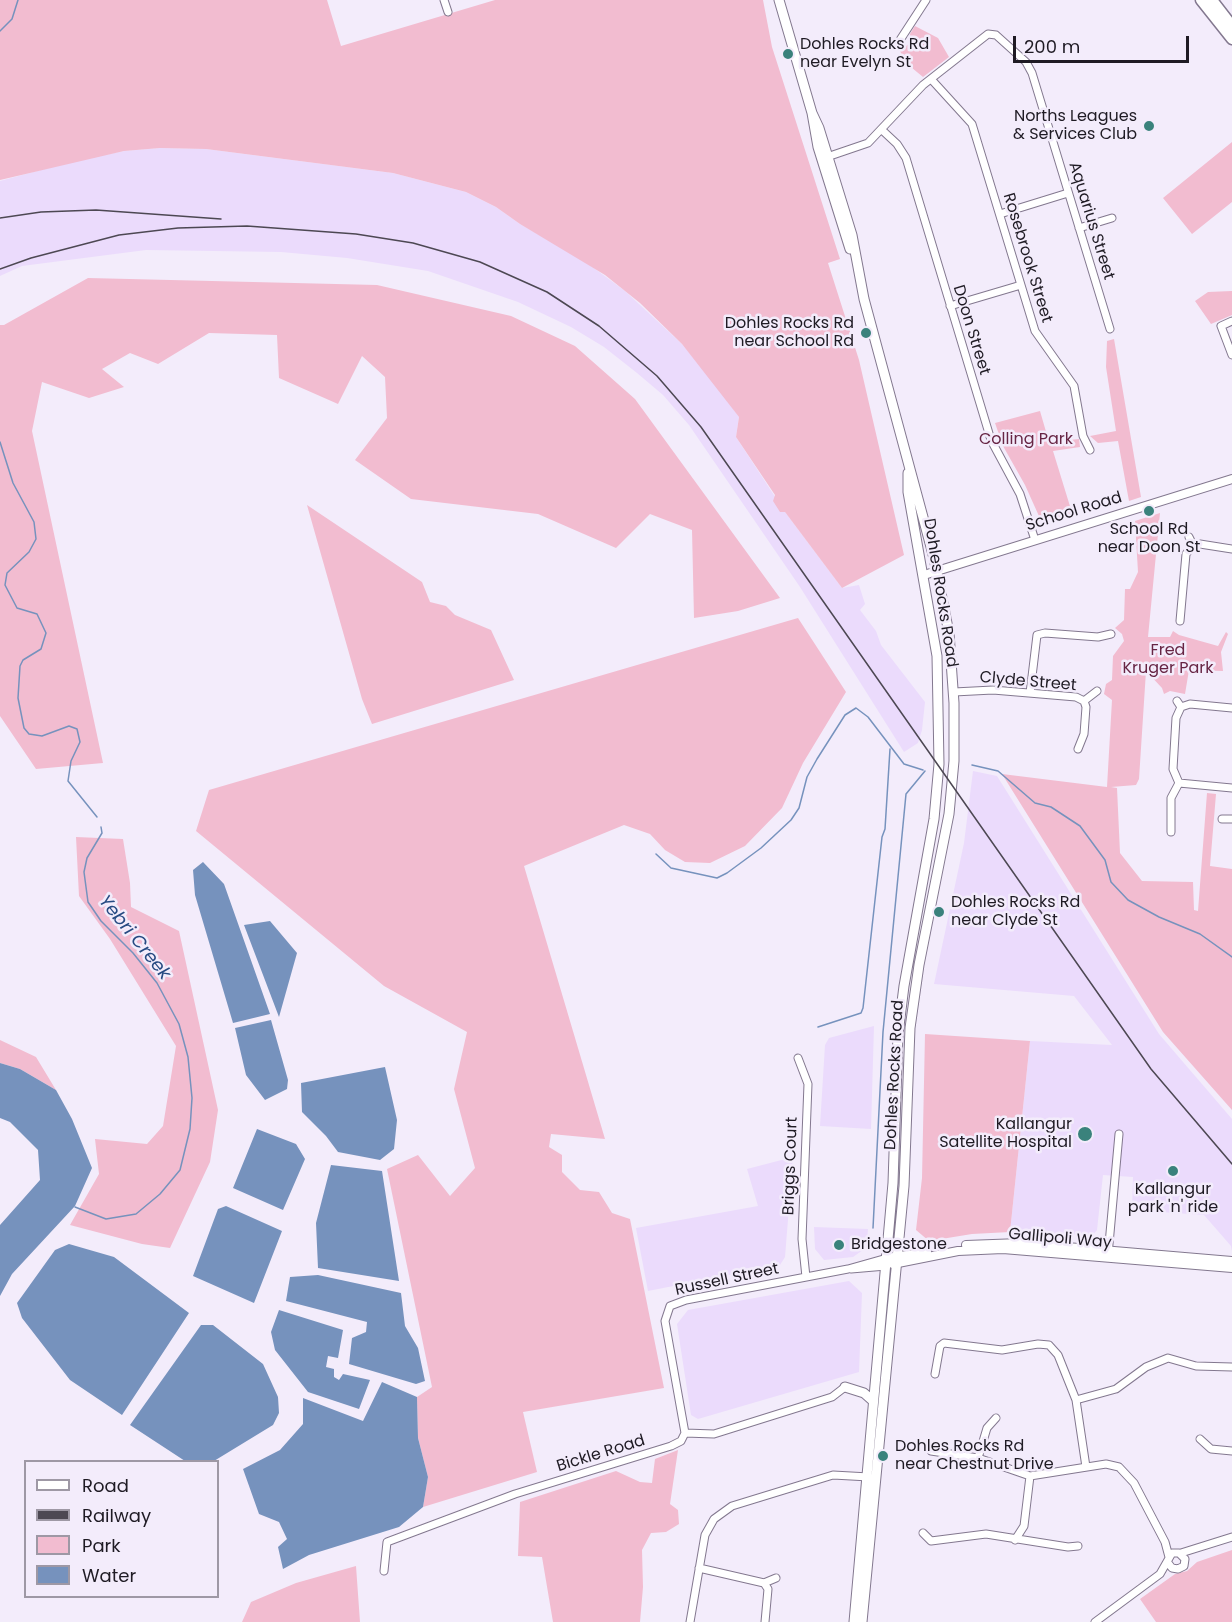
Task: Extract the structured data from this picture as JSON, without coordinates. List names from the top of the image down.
{
  "streets": {
    "main road": ["Dohles Rocks Road"],
    "street": [
      "Aquarius Street",
      "Rosebrook Street",
      "Doon Street",
      "School Road",
      "Clyde Street",
      "Briggs Court",
      "Gallipoli Way",
      "Russell Street",
      "Bickle Road"
    ]
  },
  "crossings": [
    ["Aquarius Street", "Rosebrook Street"],
    ["Doon Street", "School Road"],
    ["School Road", "Dohles Rocks Road"],
    ["Dohles Rocks Road", "Clyde Street"],
    ["Dohles Rocks Road", "Gallipoli Way"],
    ["Dohles Rocks Road", "Russell Street"],
    ["Briggs Court", "Russell Street"],
    ["Gallipoli Way", "Russell Street"],
    ["Russell Street", "Bickle Road"]
  ],
  "water": ["Yebri Creek"],
  "parks": ["Colling Park", "Fred Kruger Park"],
  "places": [
    "Dohles Rocks Rd near Evelyn St",
    "Norths Leagues & Services Club",
    "Dohles Rocks Rd near School Rd",
    "School Rd near Doon St",
    "Dohles Rocks Rd near Clyde St",
    "Kallangur Satellite Hospital",
    "Kallangur park 'n' ride",
    "Bridgestone",
    "Dohles Rocks Rd near Chestnut Drive"
  ],
  "legend": [
    "Road",
    "Railway",
    "Park",
    "Water"
  ],
  "scale_bar": "200 m"
}
